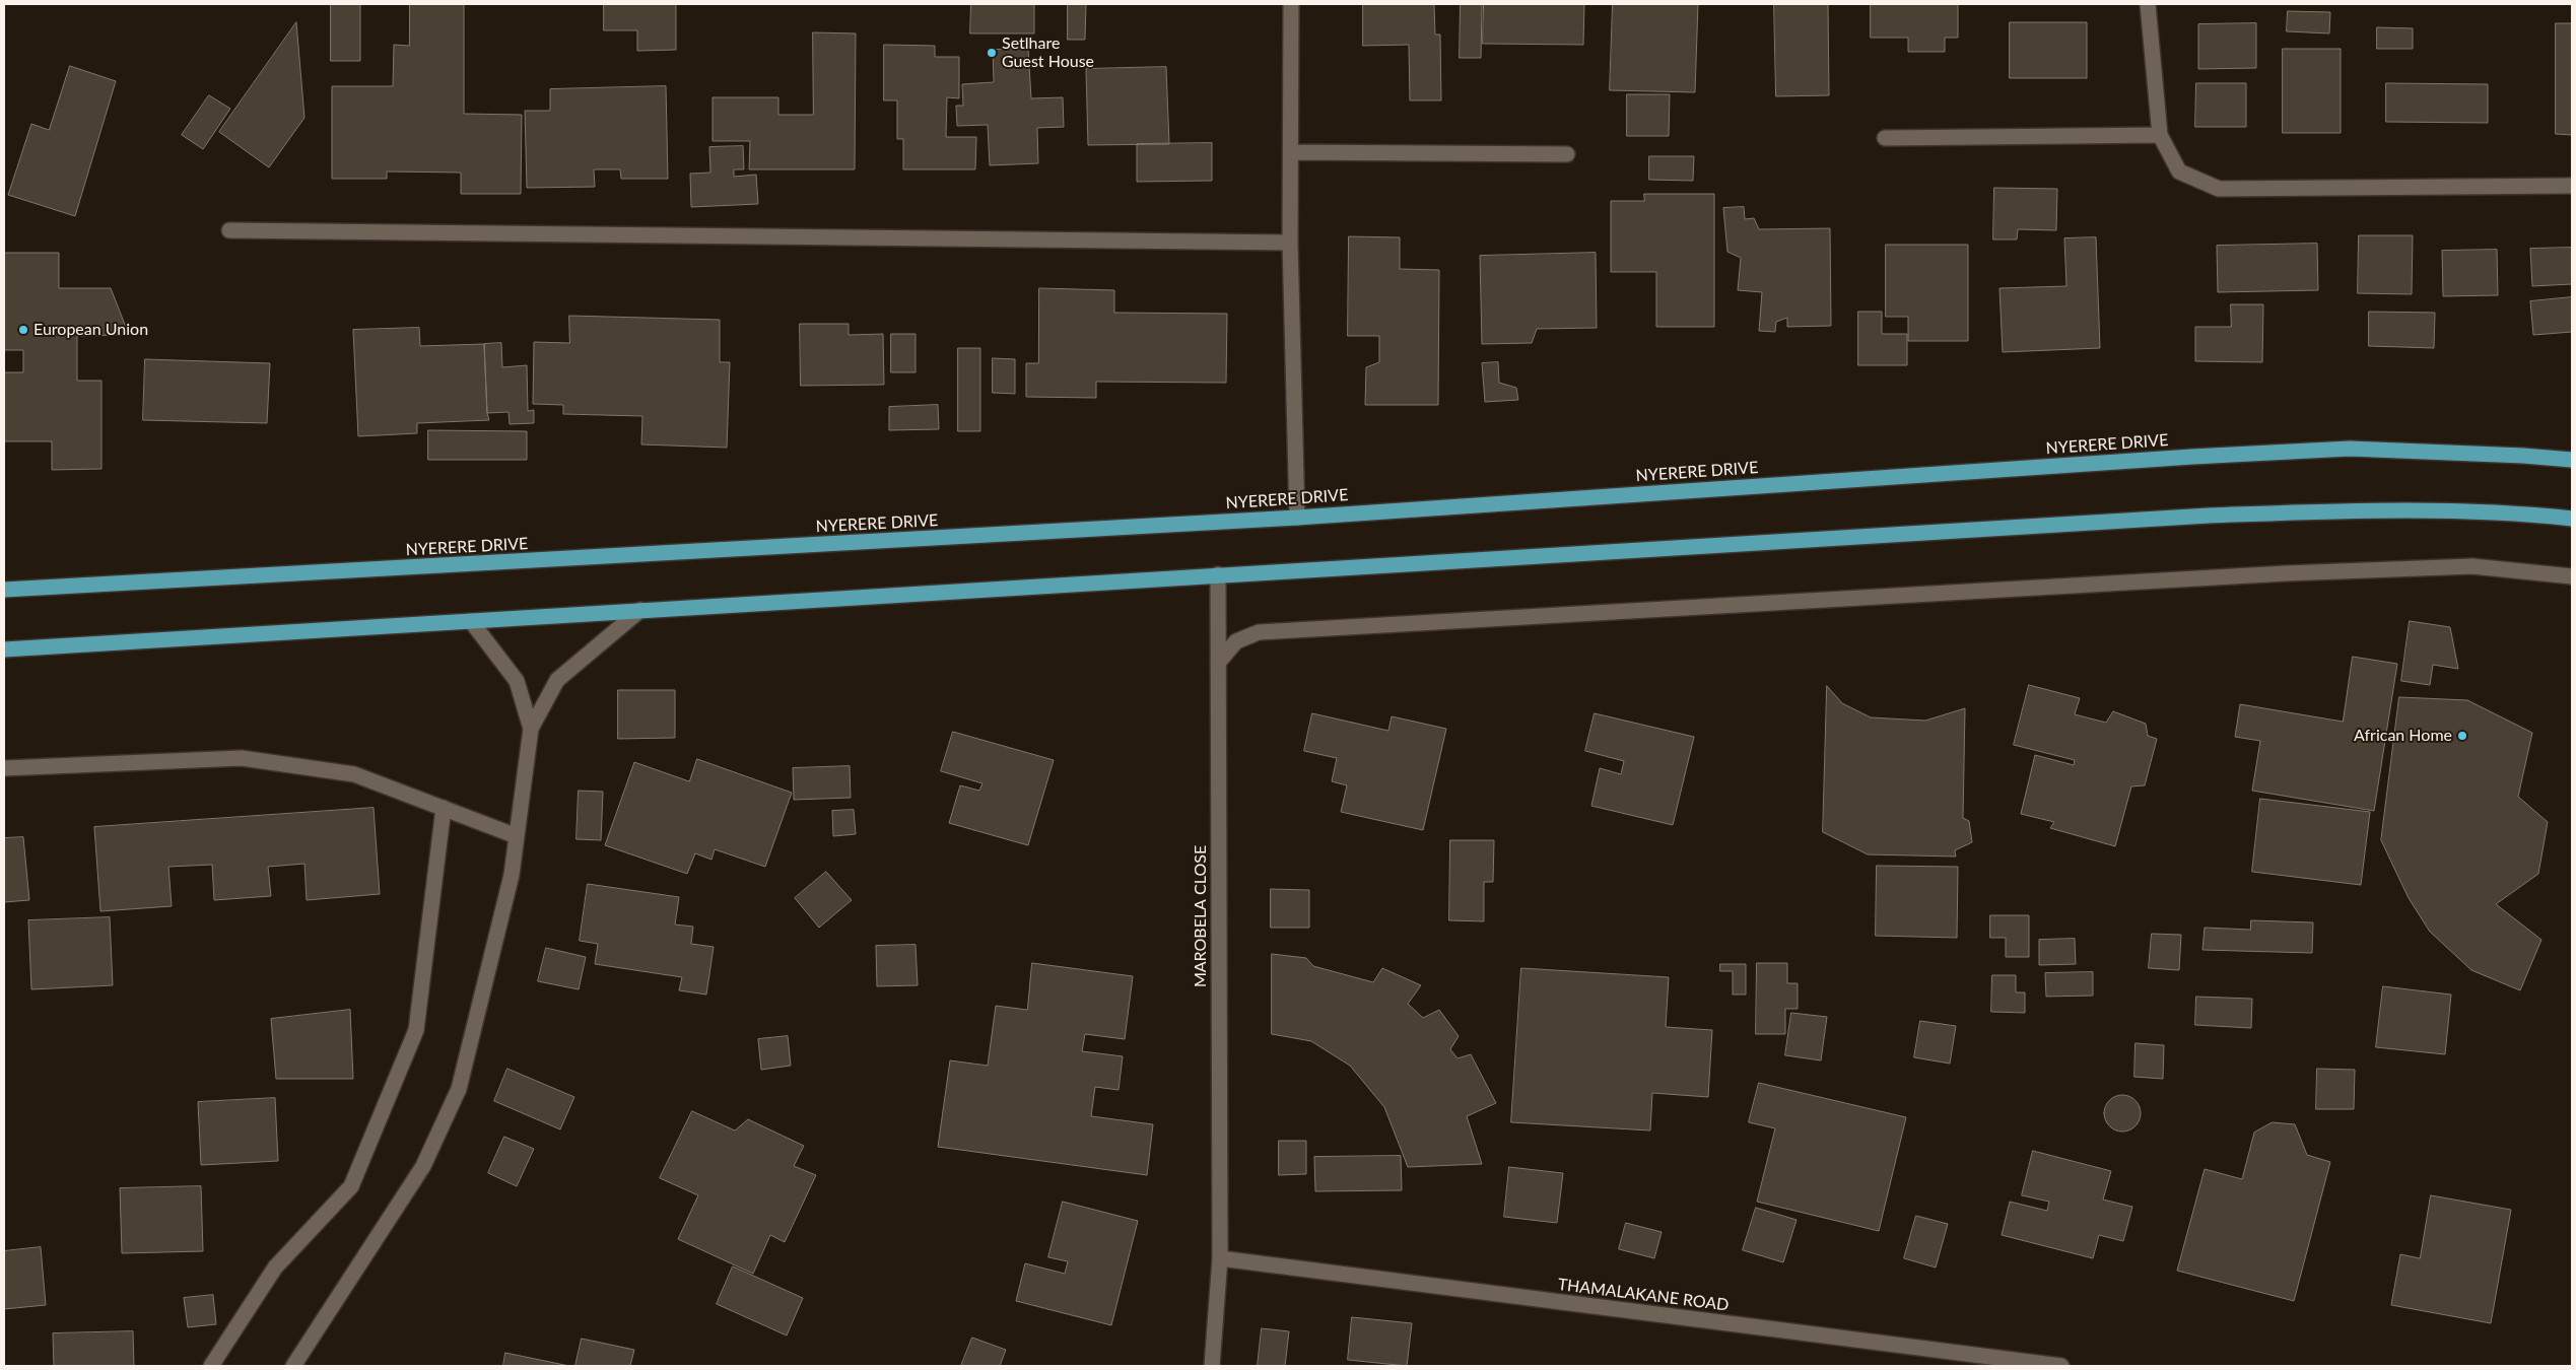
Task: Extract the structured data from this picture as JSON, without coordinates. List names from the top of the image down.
{
  "streets": {
    "main road": ["NYERERE DRIVE"],
    "street": ["MAROBELA CLOSE", "THAMALAKANE ROAD"]
  },
  "crossings": [
    ["MAROBELA CLOSE", "THAMALAKANE ROAD"]
  ],
  "places": ["Setlhare Guest House", "European Union", "African Home"]
}
